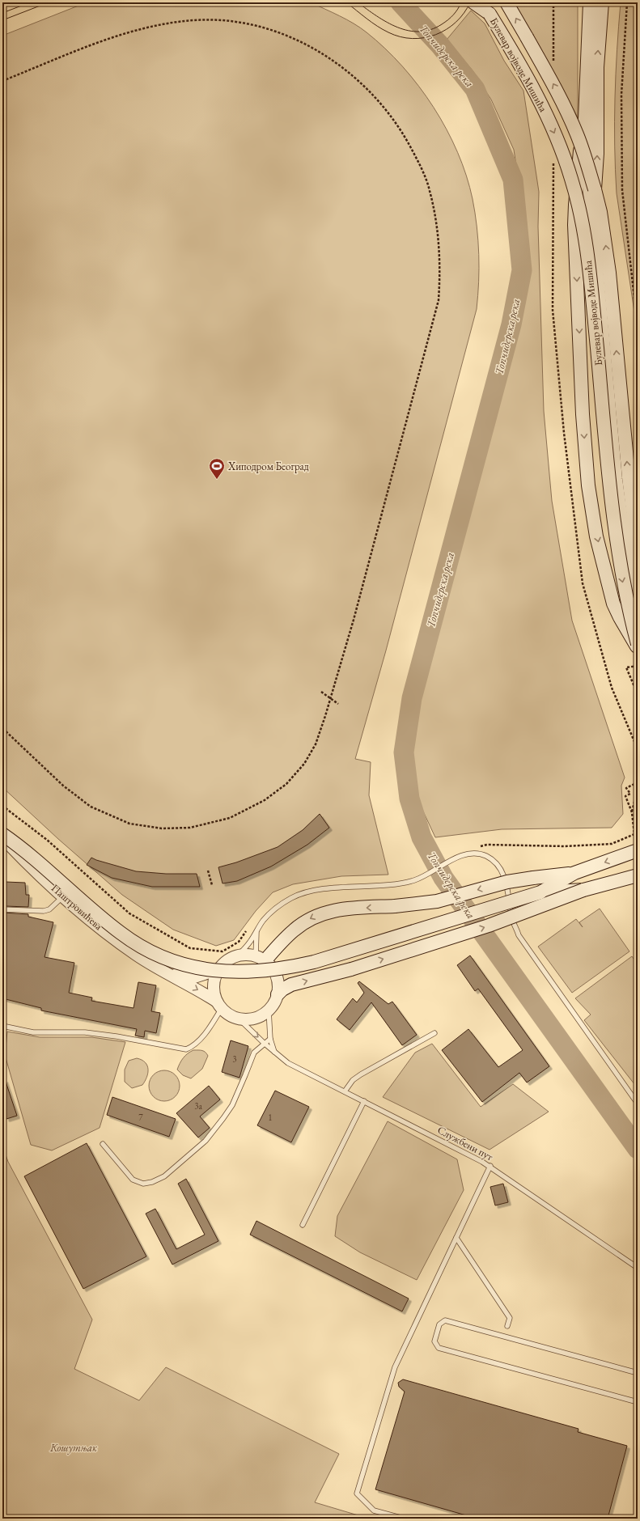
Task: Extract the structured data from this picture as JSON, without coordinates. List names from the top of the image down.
{
  "streets": {
    "main road": ["Булевар војводе Мишића"],
    "street": ["Паштровићева"],
    "lane": ["Службени пут"]
  },
  "crossings": [
    ["Паштровићева", "Службени пут"]
  ],
  "water": ["Топчидерска река"],
  "parks": ["Кошутњак"],
  "places": {
    "sports": ["Хиподром Београд"]
  },
  "house_numbers": [
    "3",
    "3a",
    "7",
    "1"
  ]
}
